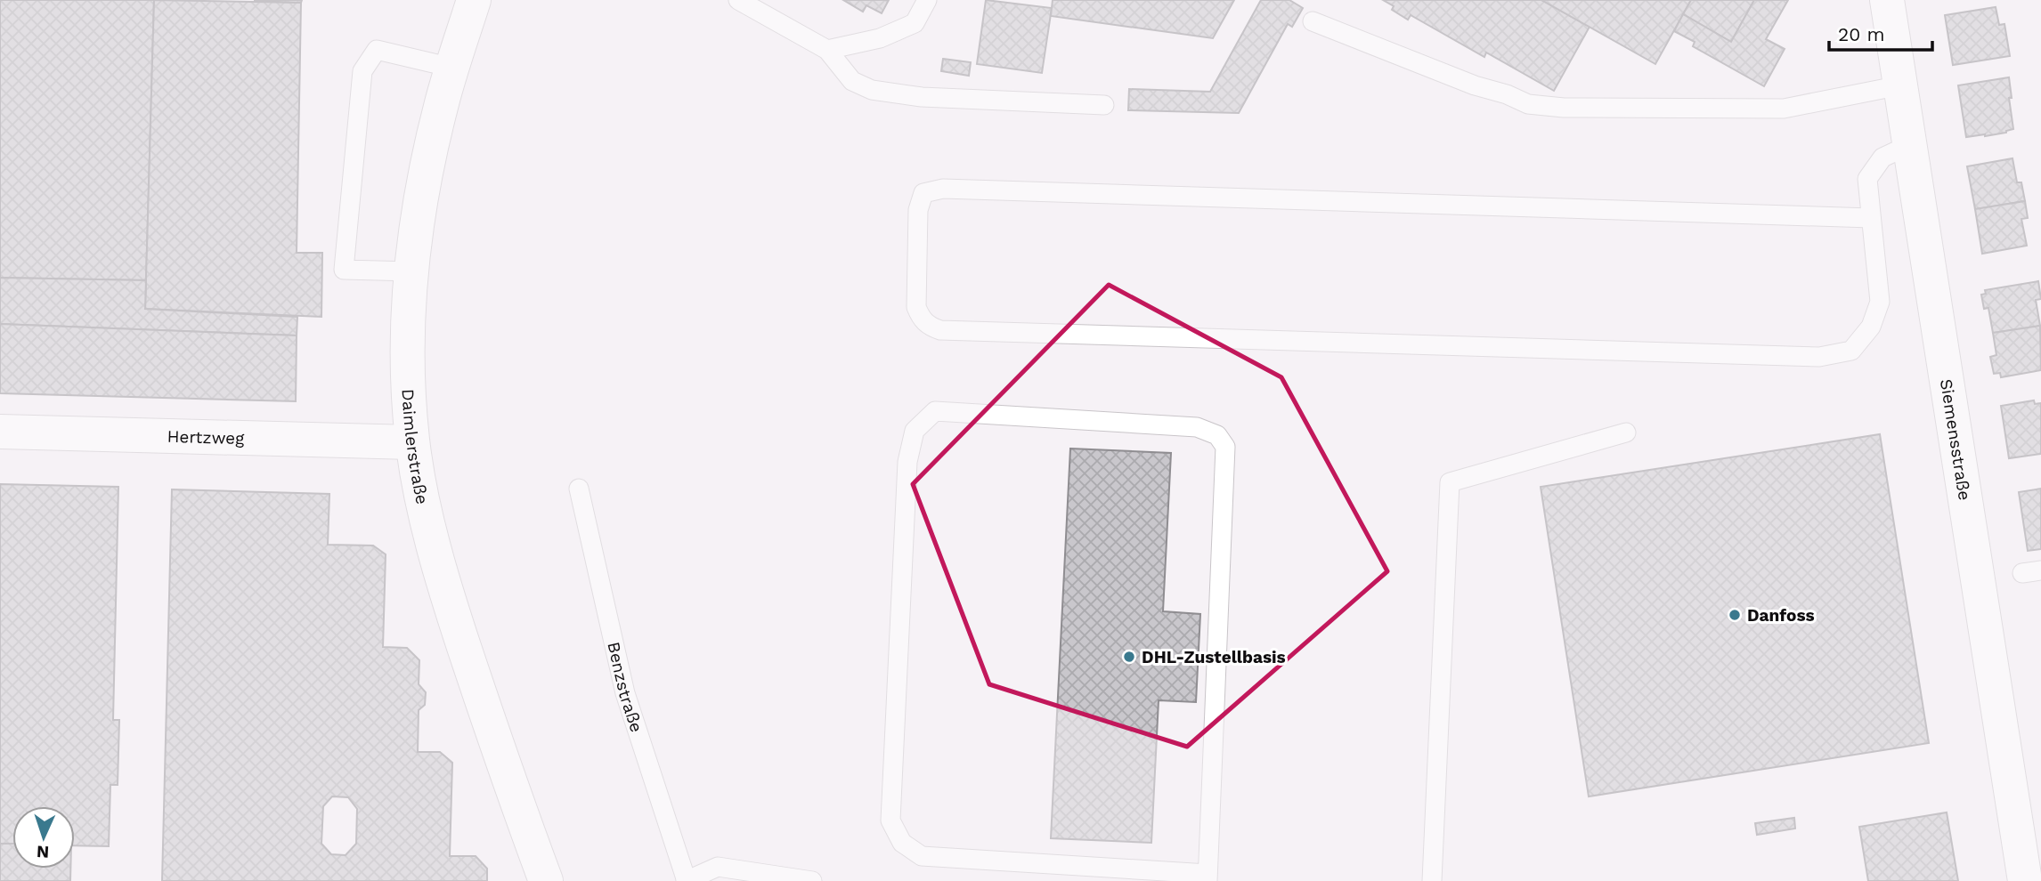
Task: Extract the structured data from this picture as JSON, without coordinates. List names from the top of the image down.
{
  "streets": {
    "street": ["Hertzweg", "Siemensstraße", "Daimlerstraße"],
    "lane": ["Benzstraße"]
  },
  "crossings": [
    ["Hertzweg", "Daimlerstraße"]
  ],
  "places": ["Danfoss", "DHL-Zustellbasis"],
  "scale_bar": "20 m",
  "north": "bottom"
}
